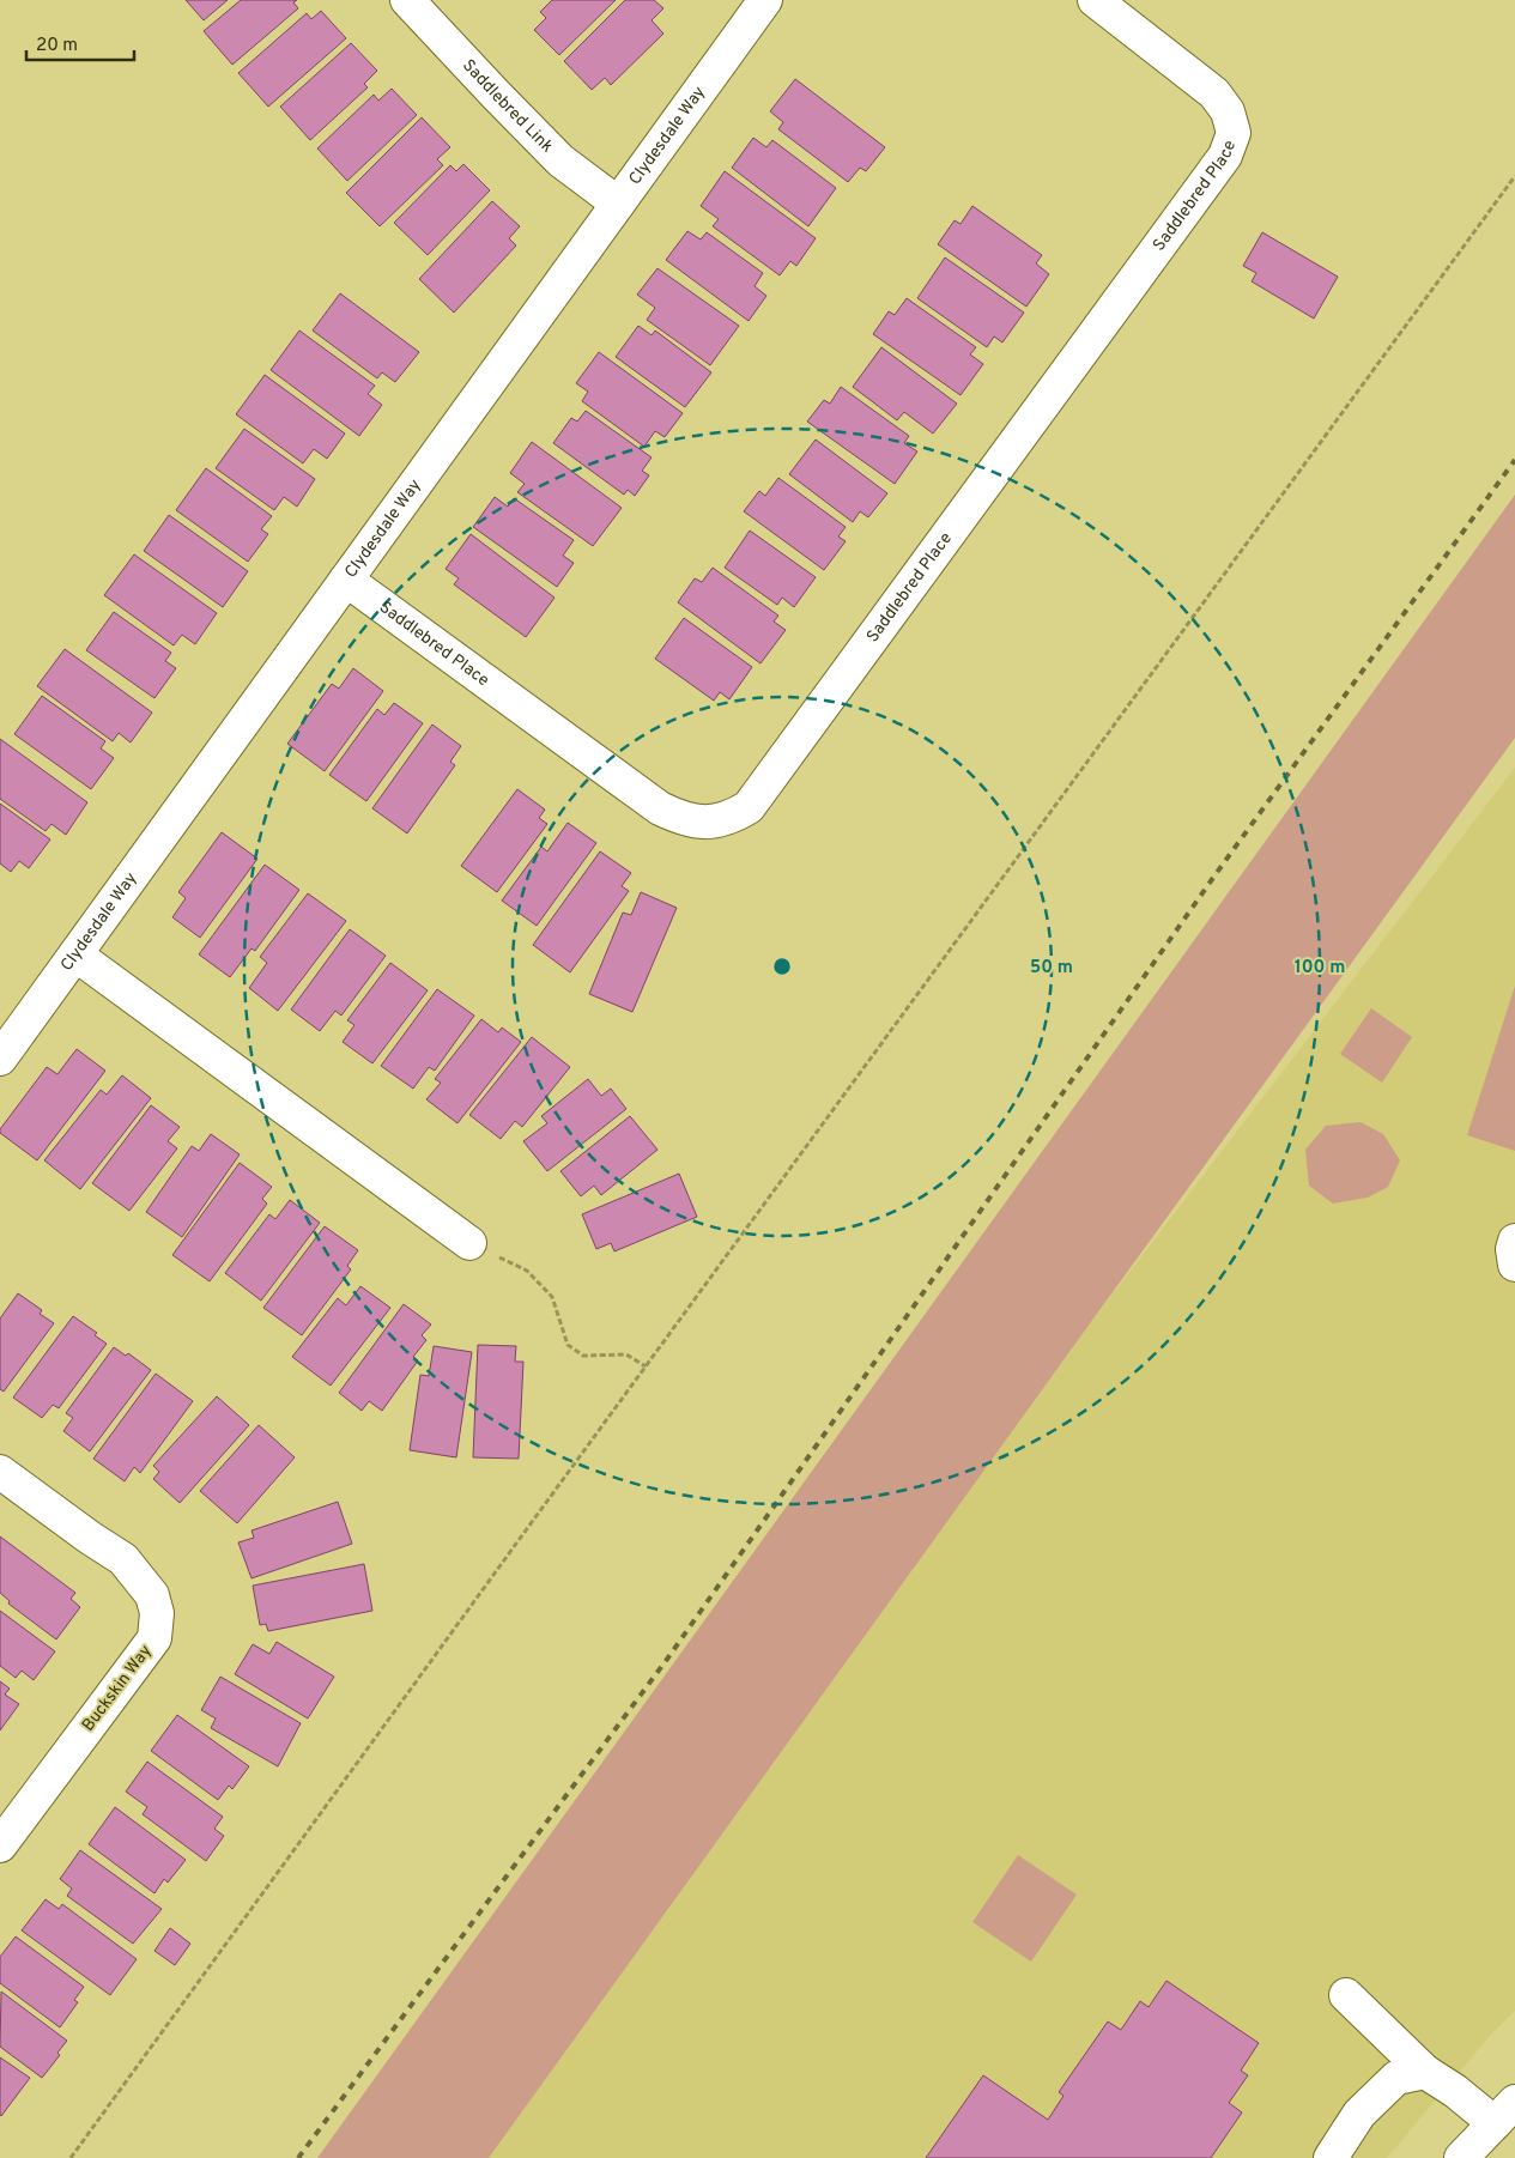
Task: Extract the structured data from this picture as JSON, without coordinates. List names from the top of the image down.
{
  "streets": {
    "street": [
      "Saddlebred Link",
      "Clydesdale Way",
      "Saddlebred Place",
      "Buckskin Way"
    ]
  },
  "crossings": [
    ["Saddlebred Link", "Clydesdale Way"],
    ["Clydesdale Way", "Saddlebred Place"]
  ],
  "scale_bar": "20 m",
  "rings": ["50 m", "100 m"]
}
